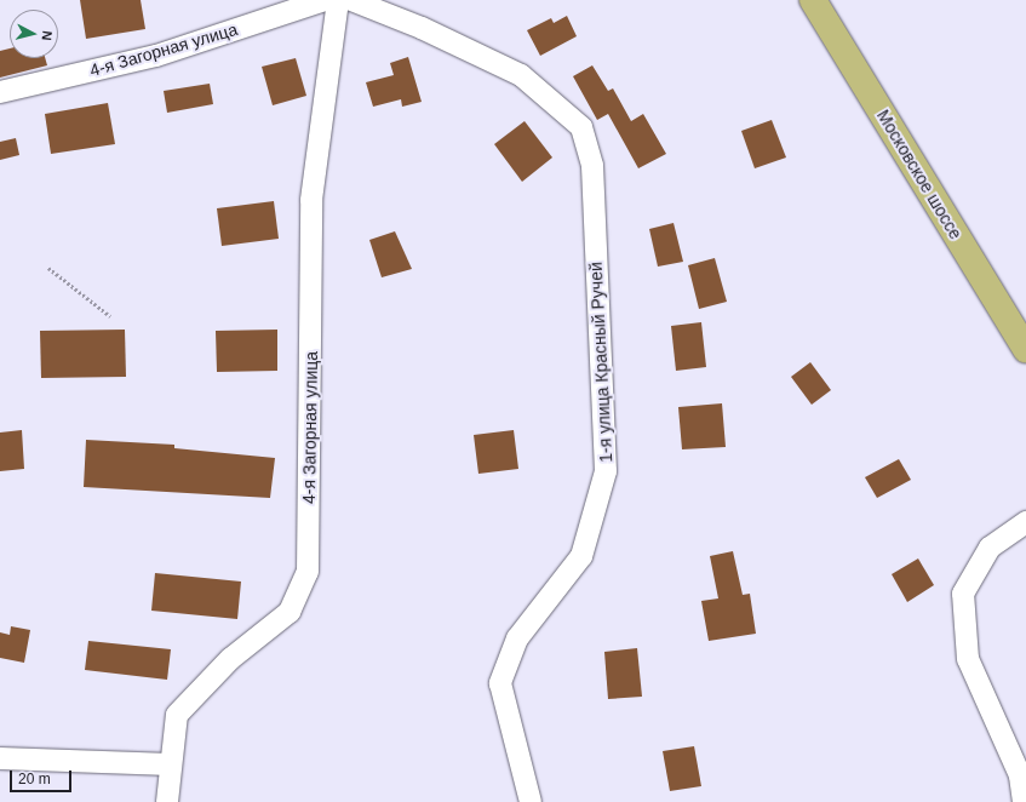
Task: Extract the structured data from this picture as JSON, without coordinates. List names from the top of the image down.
{
  "streets": {
    "main road": ["Московское шоссе"],
    "street": ["4-я Загорная улица", "1-я улица Красный Ручей"]
  },
  "scale_bar": "20 m",
  "north": "right"
}
